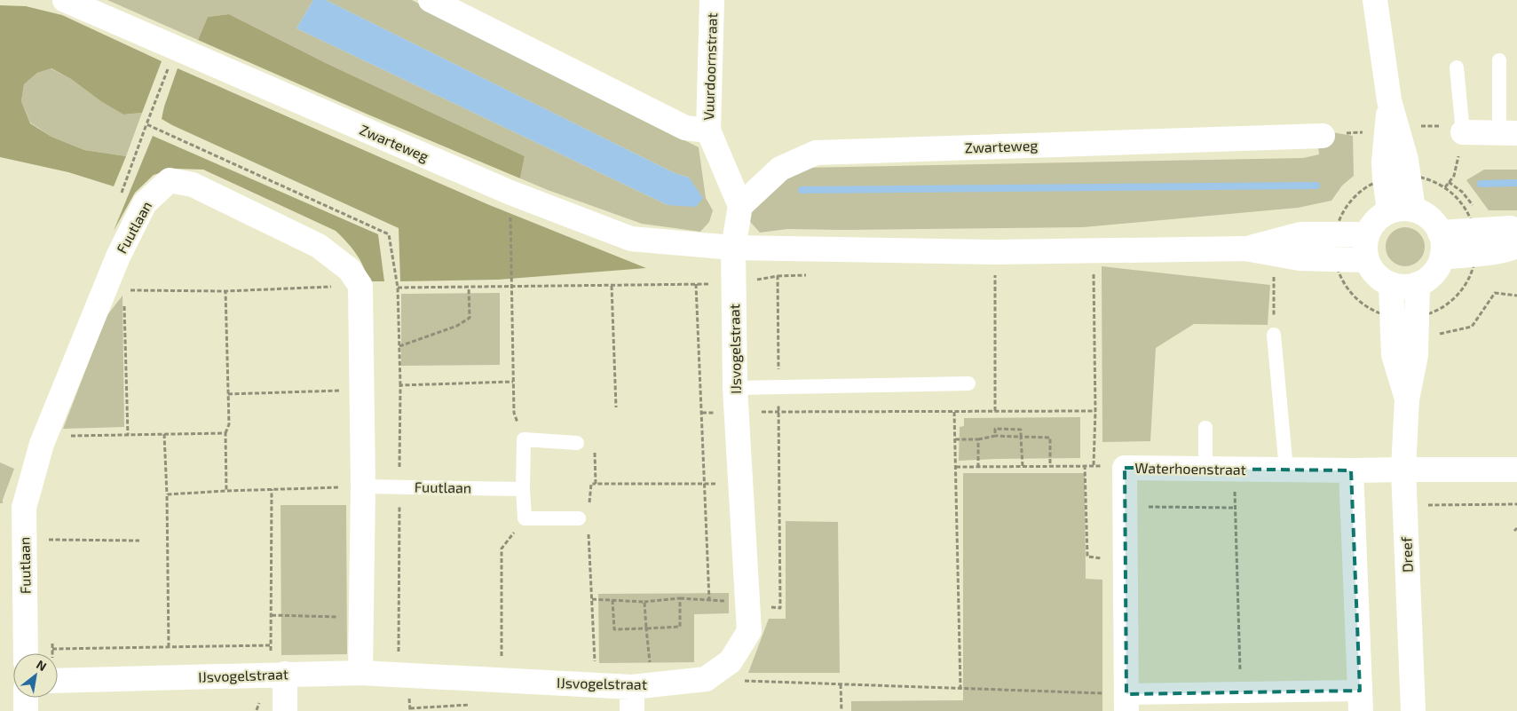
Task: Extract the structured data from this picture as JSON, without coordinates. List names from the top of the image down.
{
  "streets": {
    "street": [
      "Vuurdoornstraat",
      "Zwarteweg",
      "Fuutlaan",
      "IJsvogelstraat",
      "Waterhoenstraat",
      "Dreef"
    ]
  },
  "crossings": [
    ["Vuurdoornstraat", "Zwarteweg"],
    ["Zwarteweg", "IJsvogelstraat"],
    ["Zwarteweg", "Dreef"],
    ["Waterhoenstraat", "Dreef"]
  ],
  "north": "top right"
}
